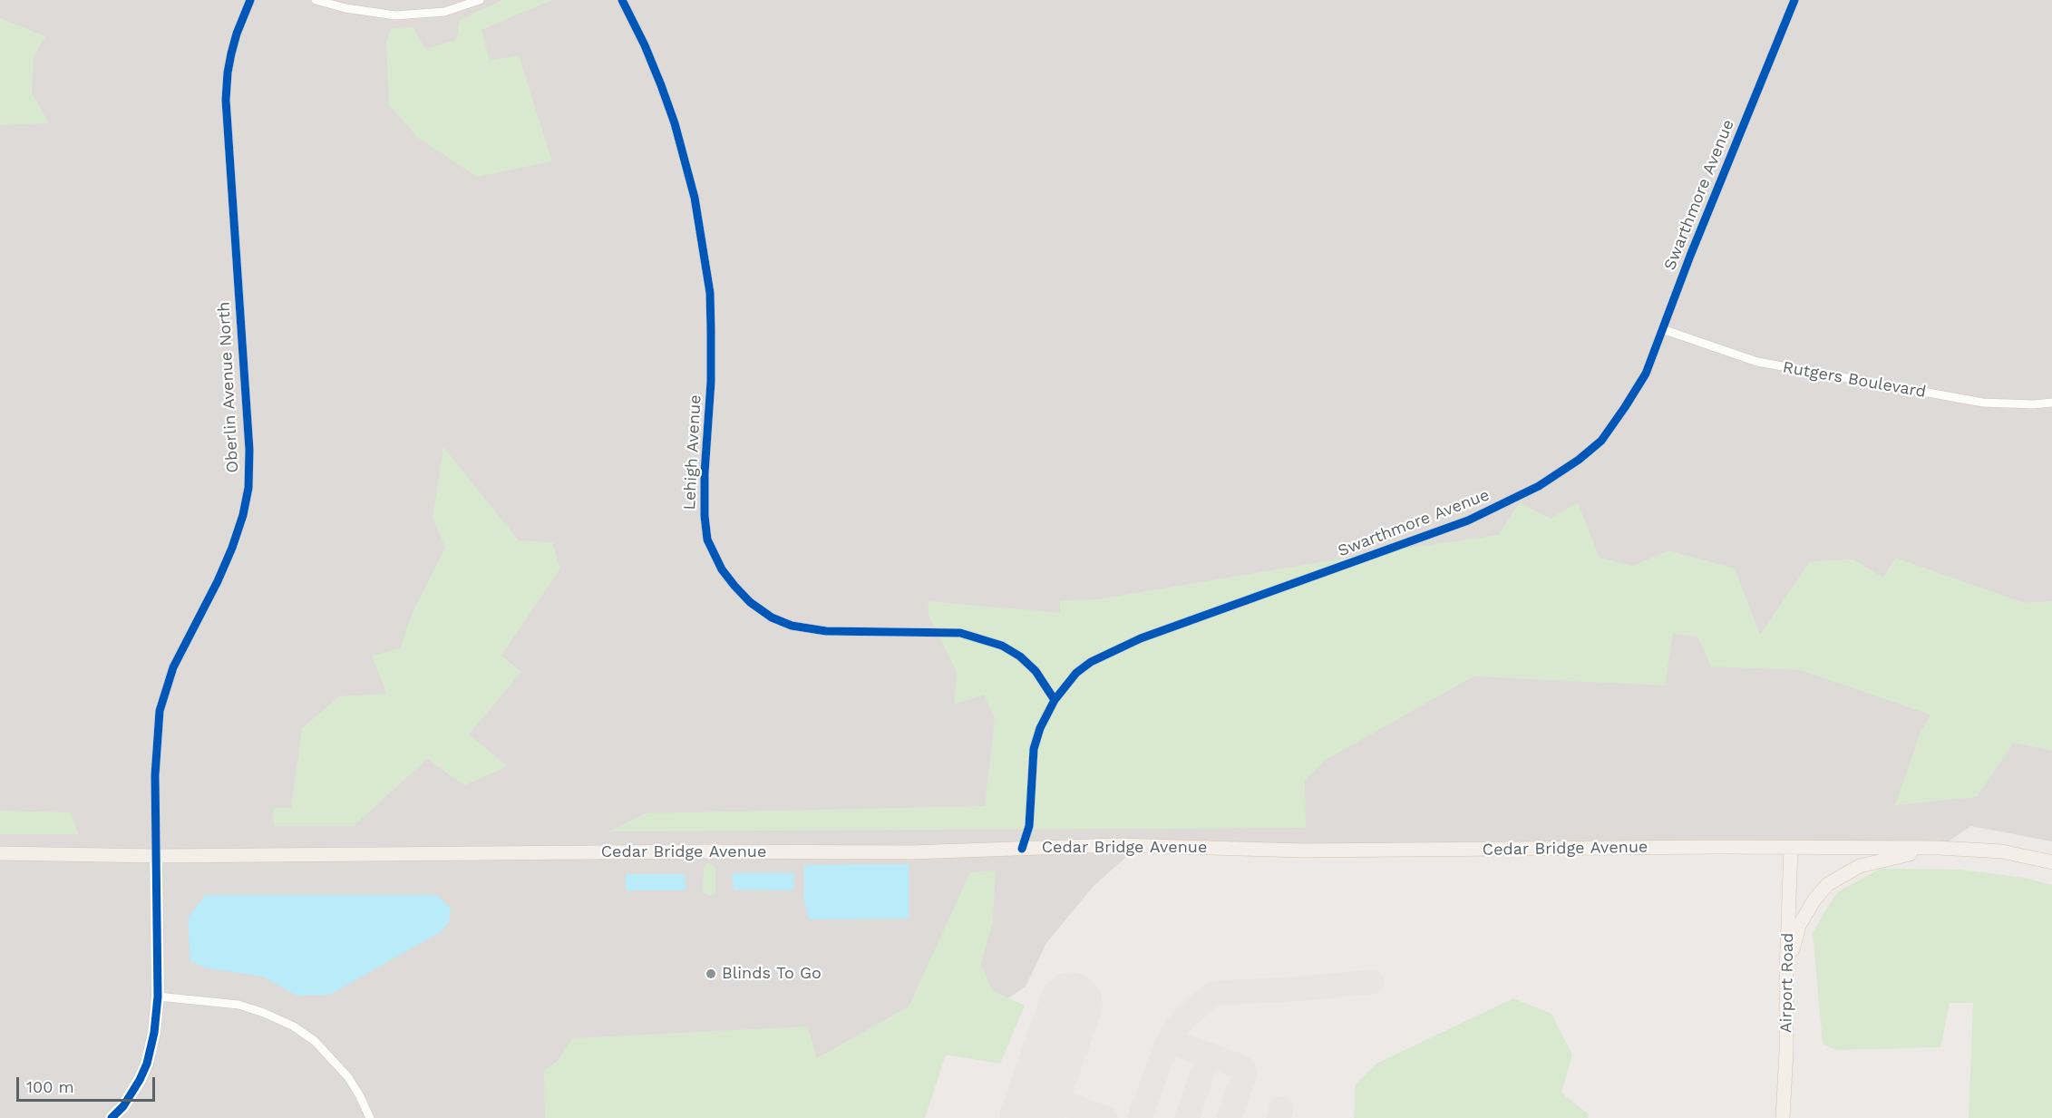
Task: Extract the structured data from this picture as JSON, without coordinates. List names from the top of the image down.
{
  "streets": {
    "main road": ["Cedar Bridge Avenue", "Airport Road"],
    "street": [
      "Swarthmore Avenue",
      "Rutgers Boulevard",
      "Oberlin Avenue North",
      "Lehigh Avenue"
    ]
  },
  "crossings": [
    ["Swarthmore Avenue", "Rutgers Boulevard"],
    ["Swarthmore Avenue", "Lehigh Avenue"],
    ["Swarthmore Avenue", "Cedar Bridge Avenue"],
    ["Oberlin Avenue North", "Cedar Bridge Avenue"],
    ["Cedar Bridge Avenue", "Airport Road"]
  ],
  "places": ["Blinds To Go"],
  "scale_bar": "100 m"
}
